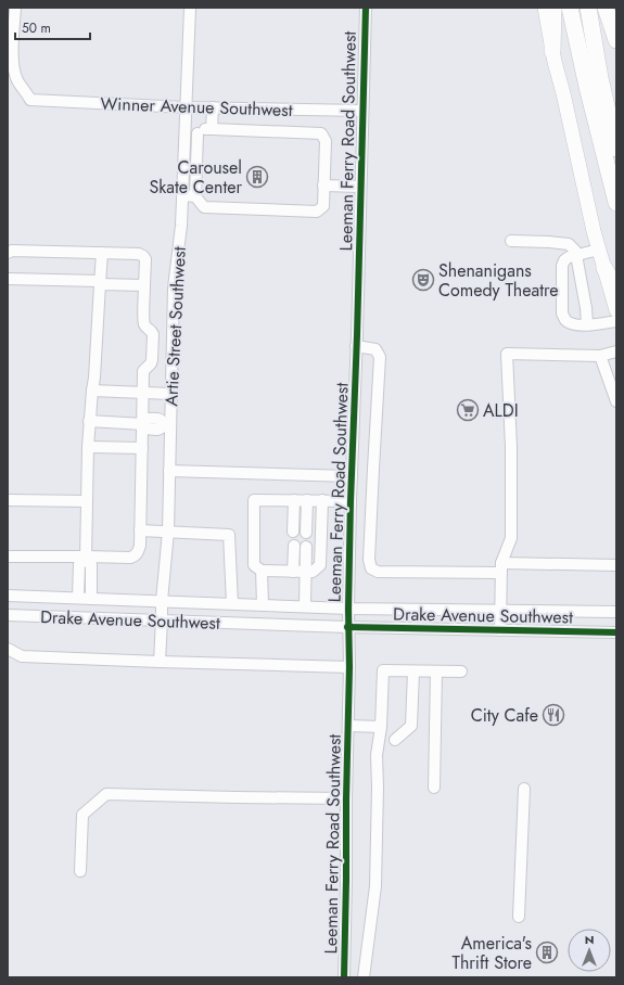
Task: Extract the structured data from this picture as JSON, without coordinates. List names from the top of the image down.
{
  "streets": {
    "street": [
      "Winner Avenue Southwest",
      "Leeman Ferry Road Southwest",
      "Artie Street Southwest",
      "Drake Avenue Southwest"
    ]
  },
  "crossings": [
    ["Winner Avenue Southwest", "Leeman Ferry Road Southwest"],
    ["Winner Avenue Southwest", "Artie Street Southwest"],
    ["Leeman Ferry Road Southwest", "Drake Avenue Southwest"],
    ["Artie Street Southwest", "Drake Avenue Southwest"]
  ],
  "places": {
    "building": ["Carousel Skate Center", "America's Thrift Store"],
    "theatre": ["Shenanigans Comedy Theatre"],
    "supermarket": ["ALDI"],
    "restaurant": ["City Cafe"]
  },
  "scale_bar": "50 m",
  "north": "top"
}
